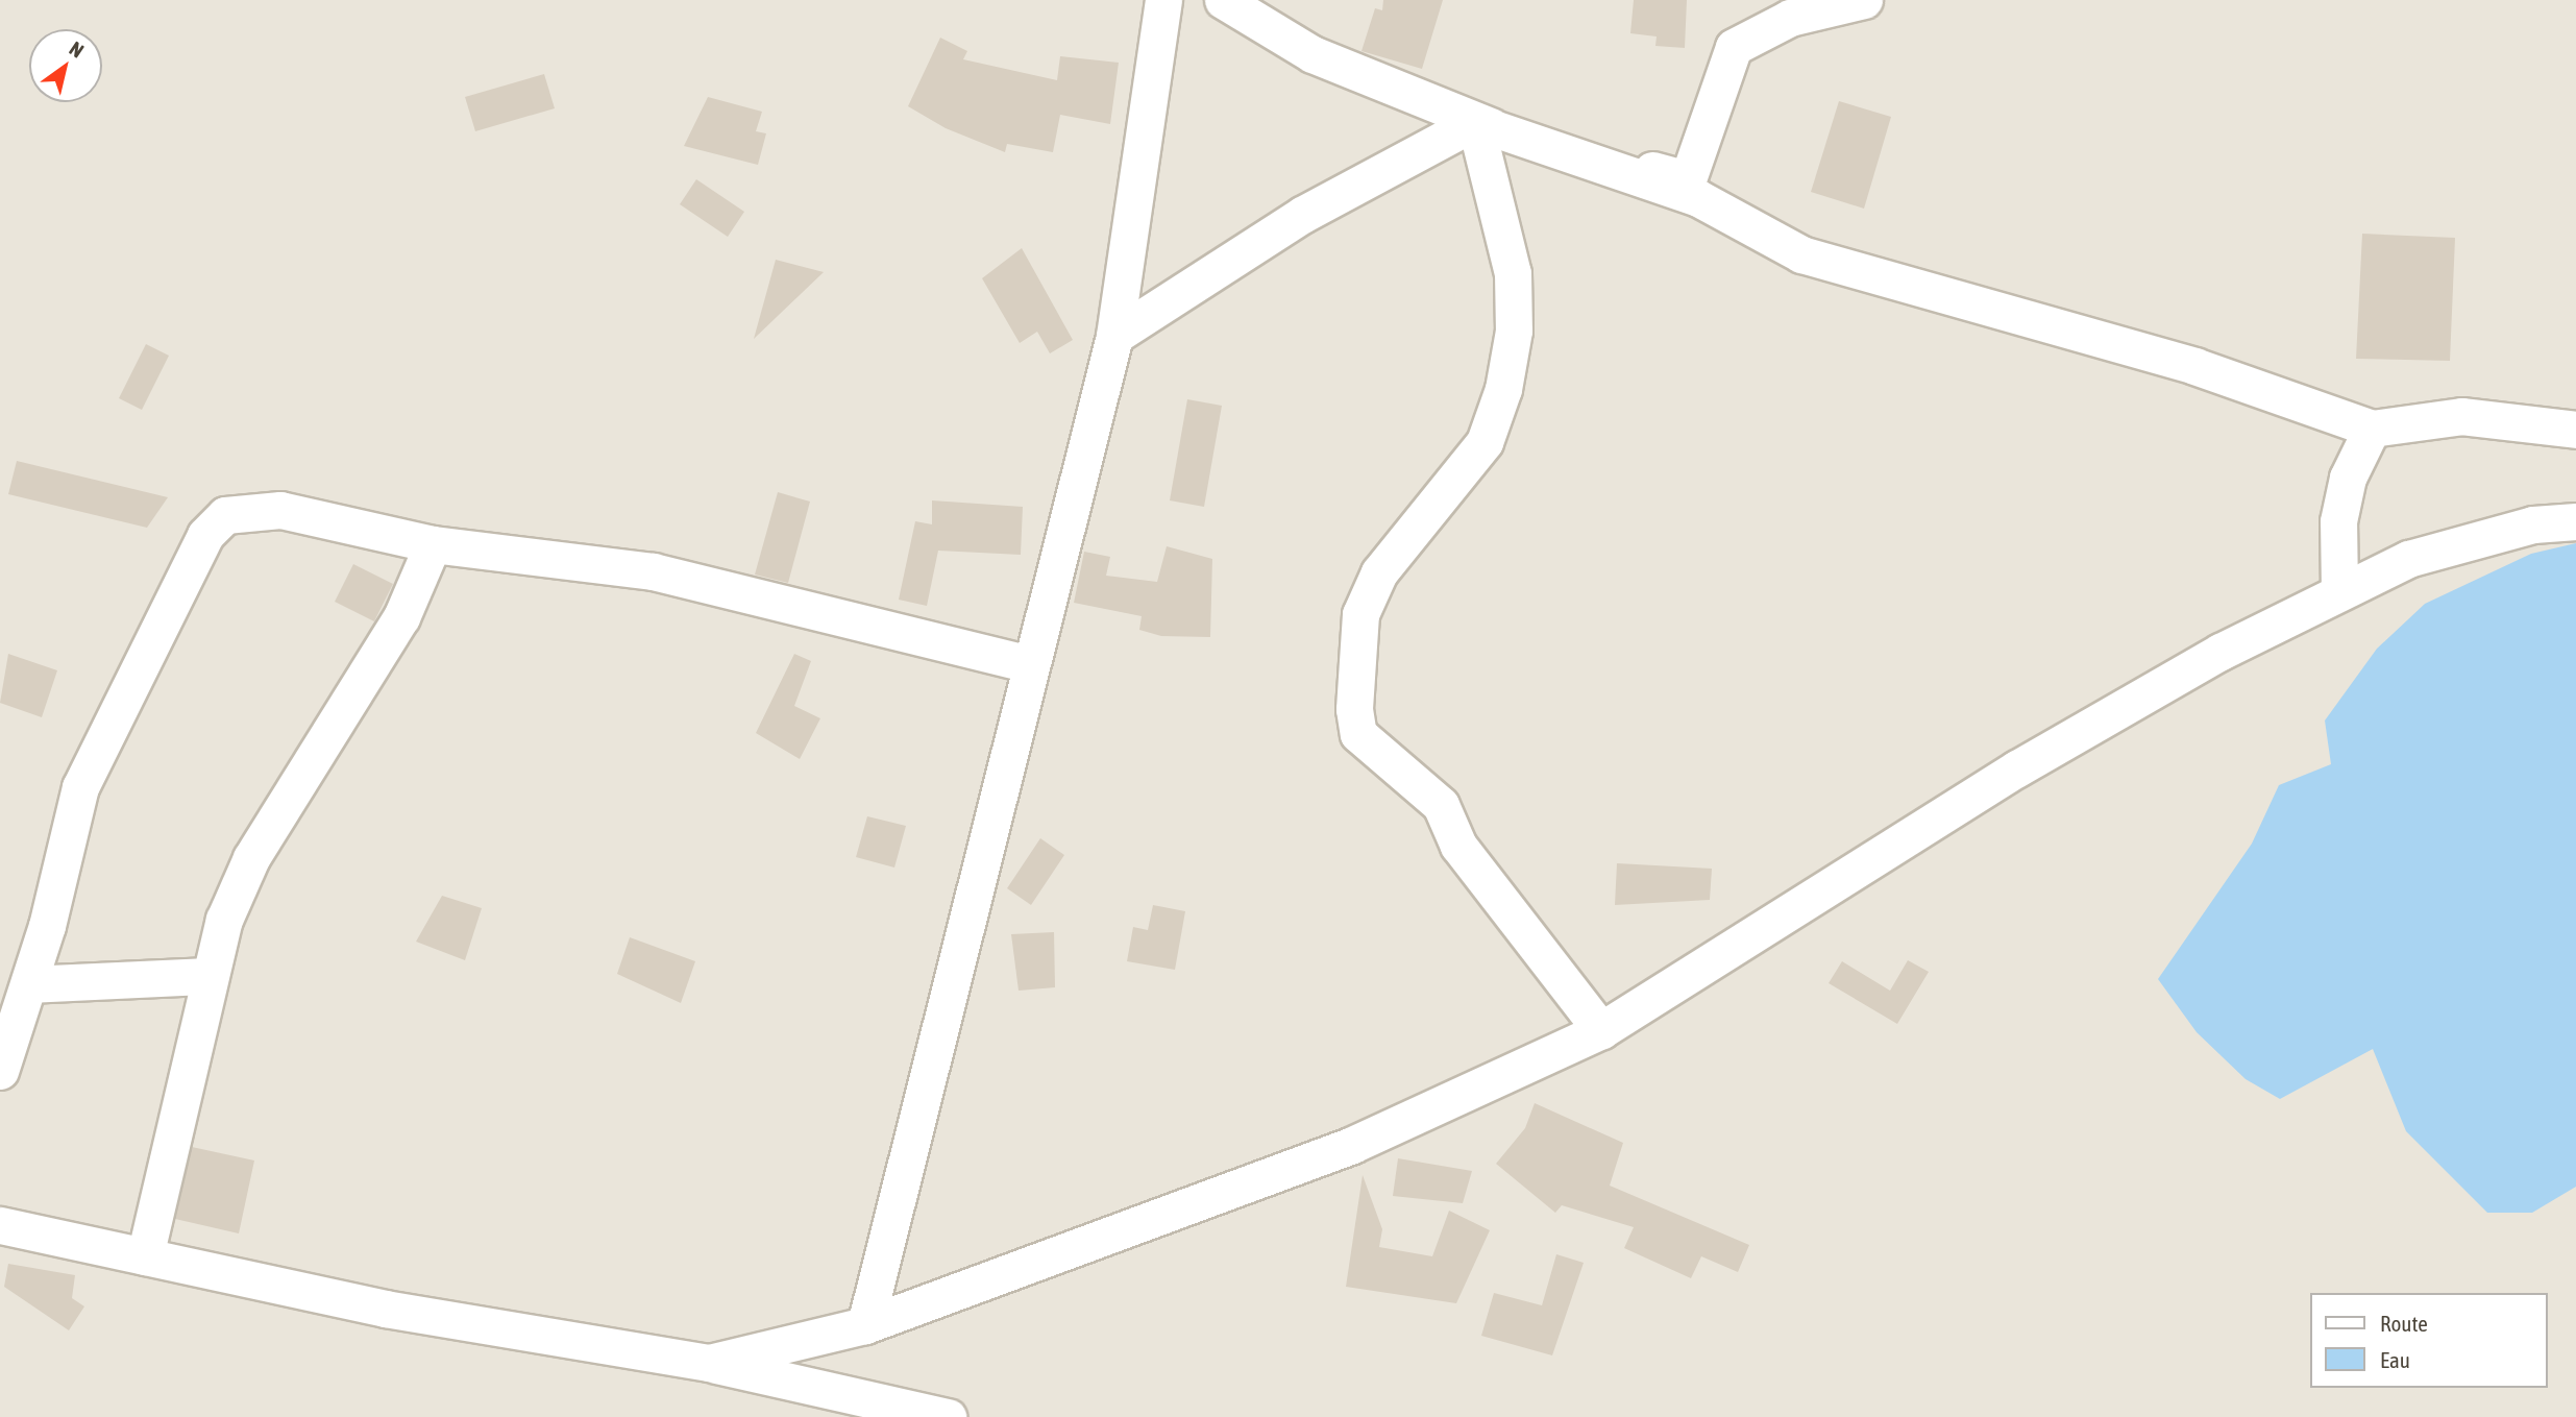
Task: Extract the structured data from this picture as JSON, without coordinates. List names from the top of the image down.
{
  "legend": ["Route", "Eau"],
  "north": "top right"
}
